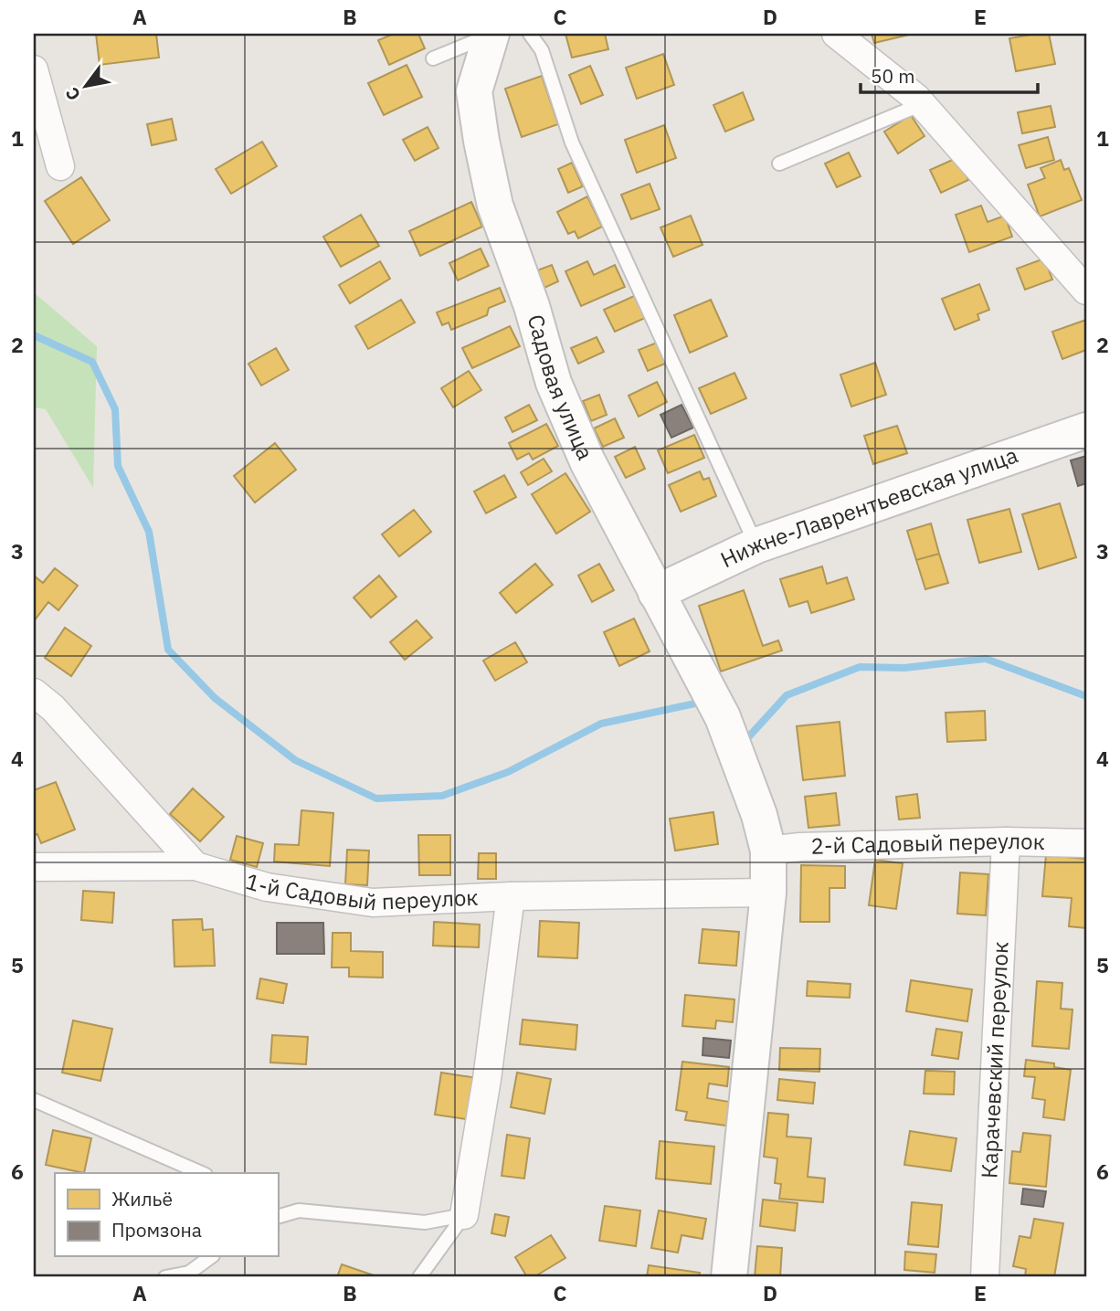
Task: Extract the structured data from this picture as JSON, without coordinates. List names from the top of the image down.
{
  "streets": {
    "street": [
      "Садовая улица",
      "Нижне-Лаврентьевская улица",
      "2-й Садовый переулок",
      "1-й Садовый переулок",
      "Карачевский переулок"
    ]
  },
  "crossings": [
    ["Садовая улица", "Нижне-Лаврентьевская улица"],
    ["Садовая улица", "2-й Садовый переулок"],
    ["2-й Садовый переулок", "Карачевский переулок"]
  ],
  "legend": ["Жильё", "Промзона"],
  "scale_bar": "50 m",
  "north": "bottom left",
  "grid": {
    "columns": [
      "A",
      "B",
      "C",
      "D",
      "E"
    ],
    "rows": [
      "1",
      "2",
      "3",
      "4",
      "5",
      "6"
    ]
  }
}
